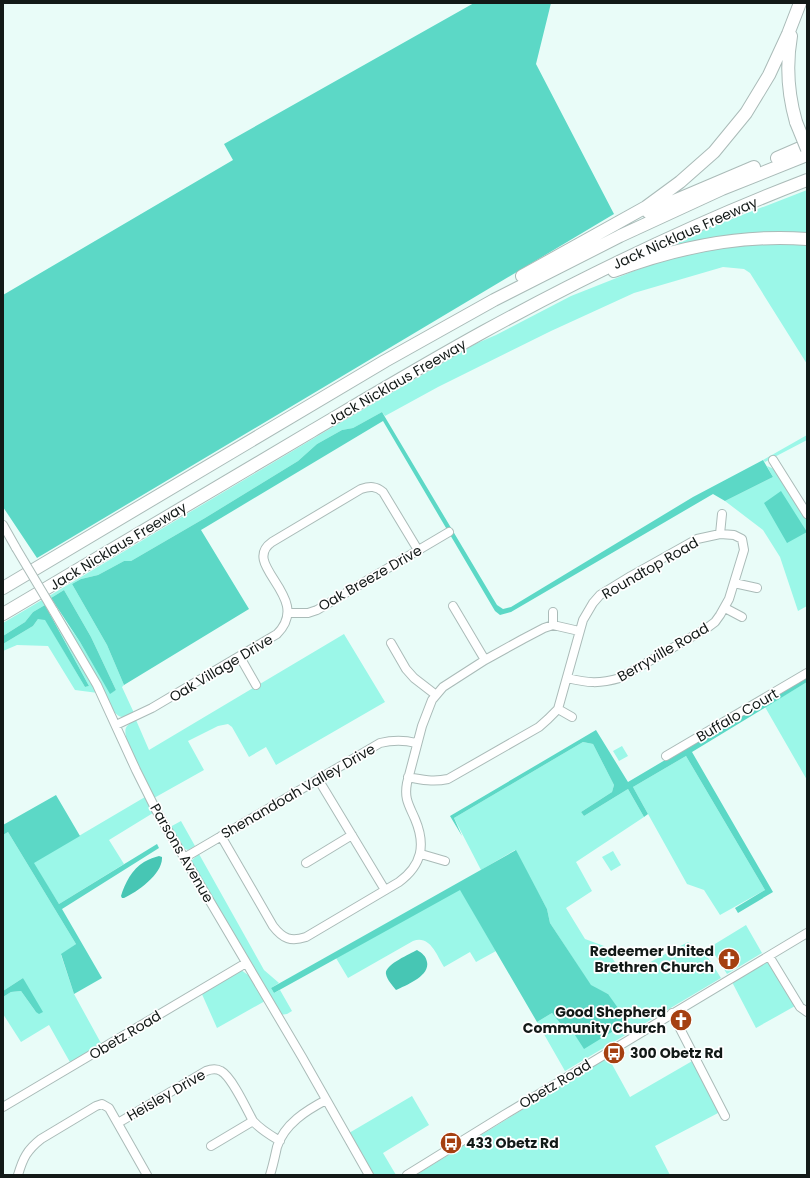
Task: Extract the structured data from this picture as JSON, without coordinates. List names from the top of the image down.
{
  "streets": {
    "highway": ["Jack Nicklaus Freeway"],
    "street": [
      "Roundtop Road",
      "Oak Breeze Drive",
      "Berryville Road",
      "Oak Village Drive",
      "Buffalo Court",
      "Shenandoah Valley Drive",
      "Parsons Avenue",
      "Obetz Road",
      "Heisley Drive"
    ]
  },
  "crossings": [
    ["Roundtop Road", "Berryville Road"],
    ["Oak Breeze Drive", "Oak Village Drive"],
    ["Oak Village Drive", "Parsons Avenue"],
    ["Shenandoah Valley Drive", "Parsons Avenue"],
    ["Parsons Avenue", "Obetz Road"]
  ],
  "places": {
    "church": ["Redeemer United Brethren Church", "Good Shepherd Community Church"],
    "bus stop": ["300 Obetz Rd", "433 Obetz Rd"]
  }
}
